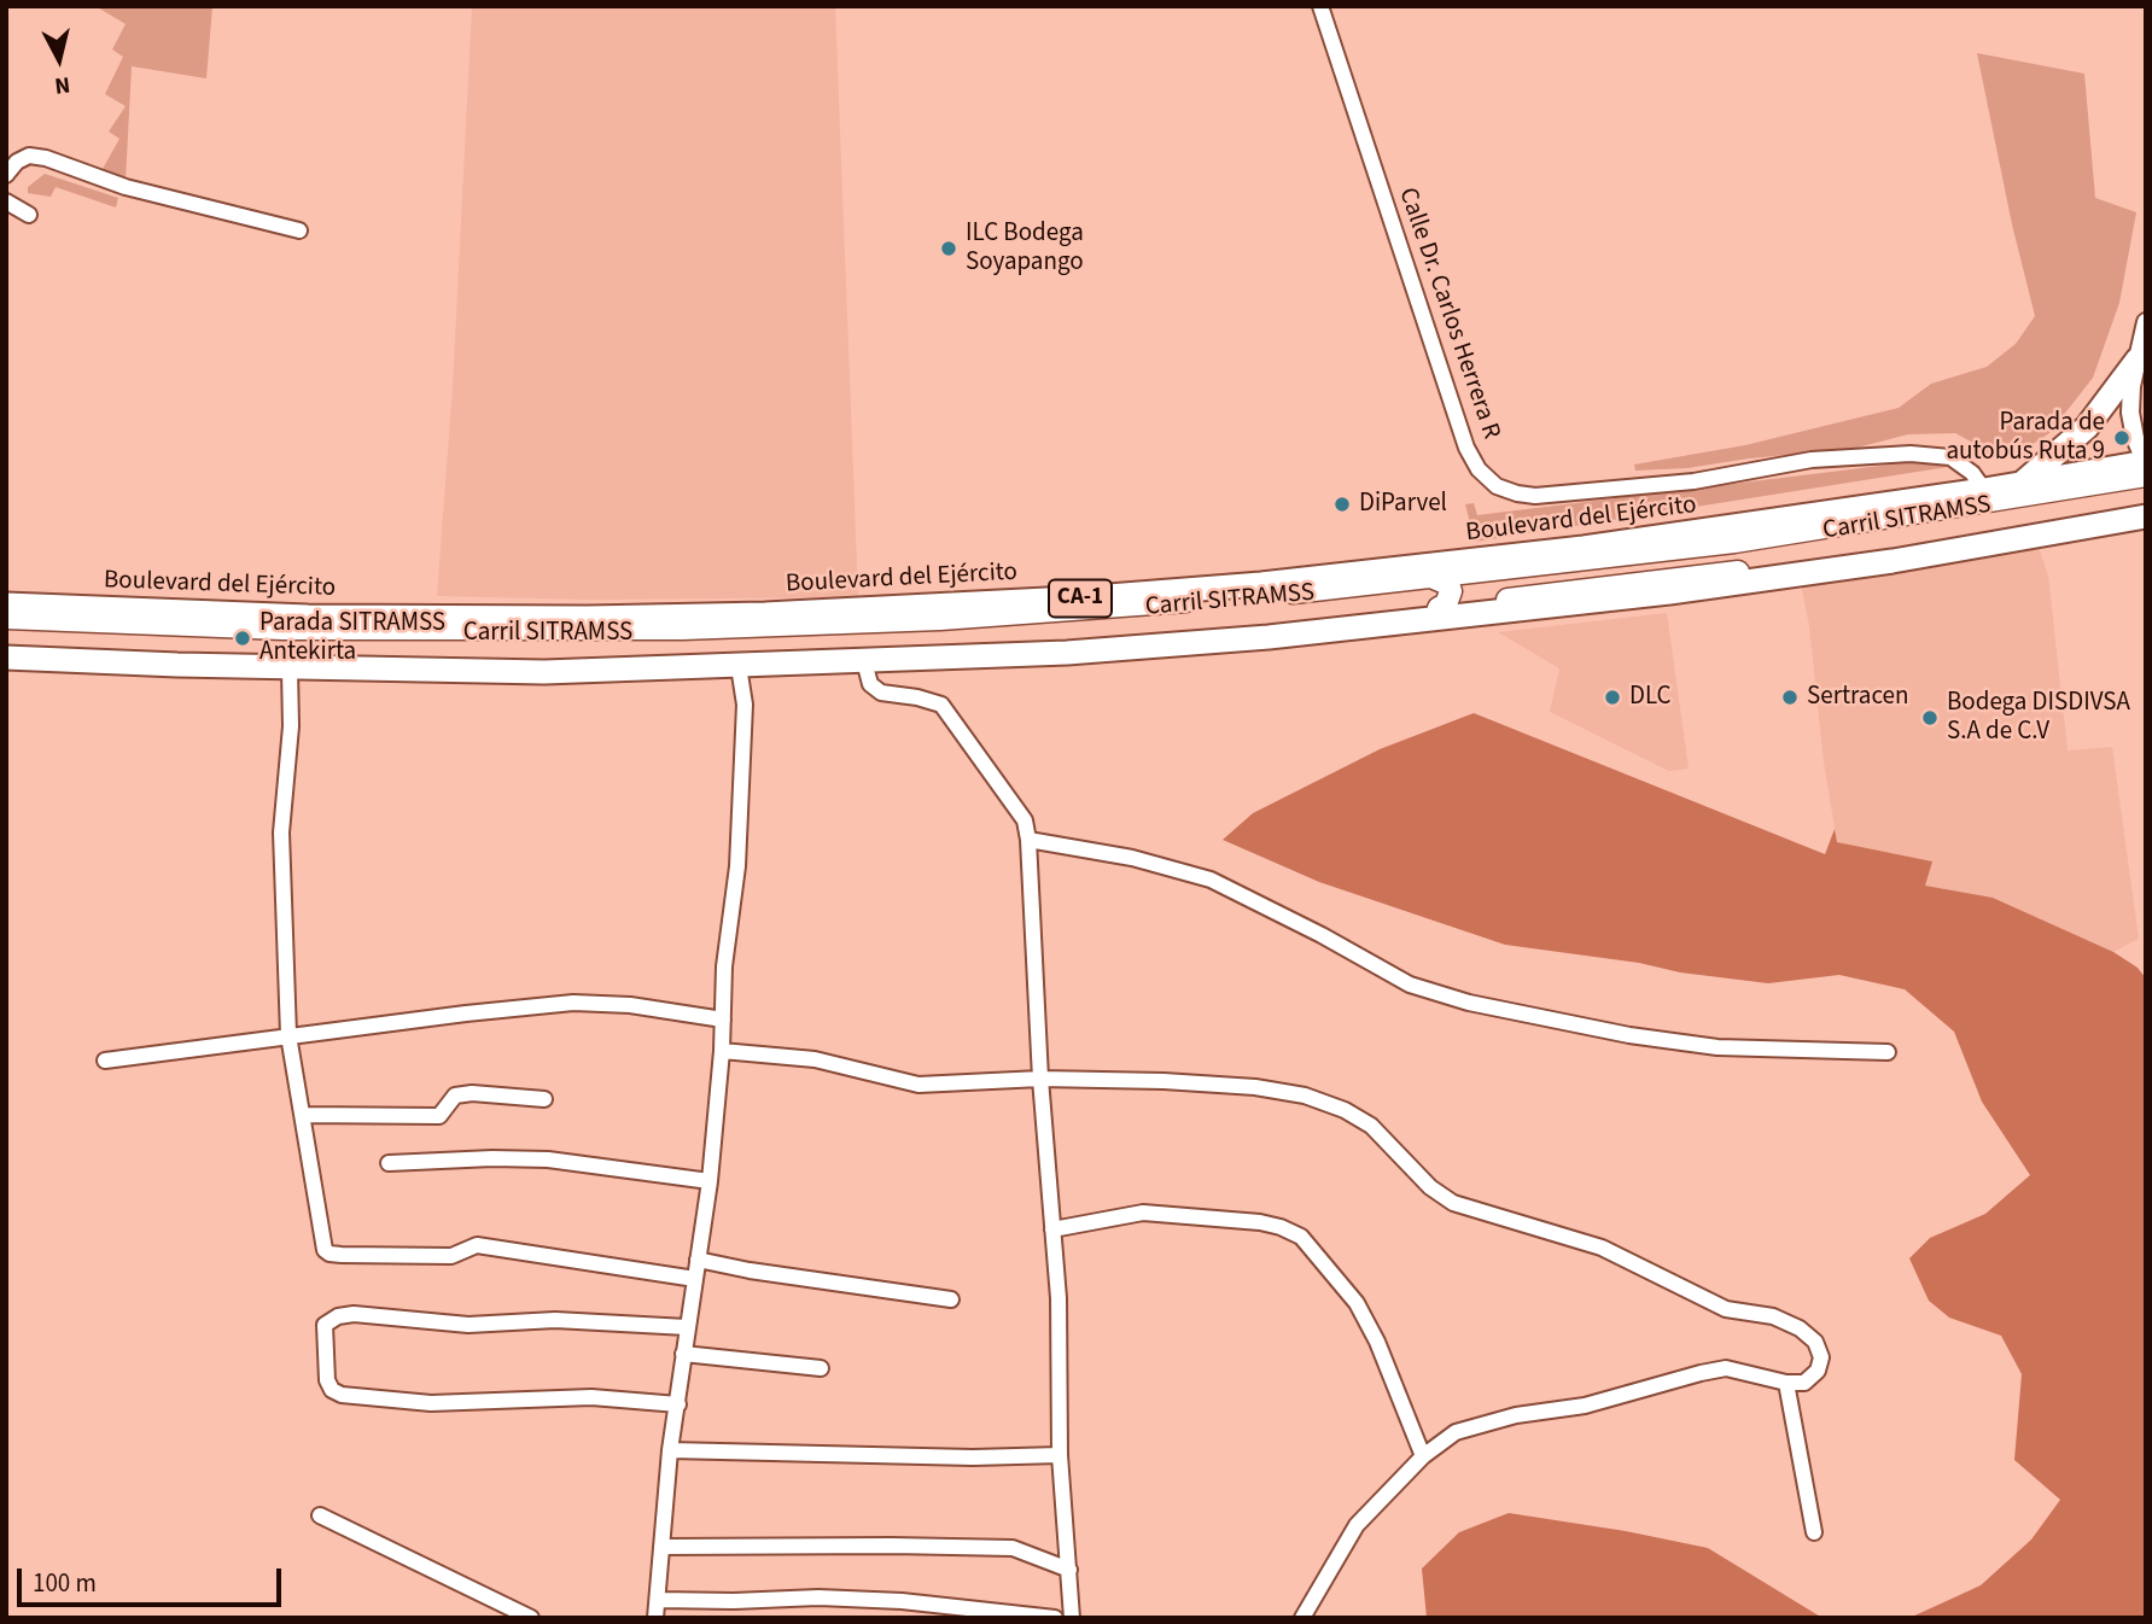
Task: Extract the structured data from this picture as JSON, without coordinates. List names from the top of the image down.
{
  "streets": {
    "highway": ["Boulevard del Ejército", "CA-1"],
    "main road": ["Carril SITRAMSS"],
    "street": ["Calle Dr. Carlos Herrera R"]
  },
  "crossings": [
    ["Calle Dr. Carlos Herrera R", "Boulevard del Ejército"]
  ],
  "places": [
    "ILC Bodega Soyapango",
    "Parada de autobús Ruta 9",
    "DiParvel",
    "Parada SITRAMSS Antekirta",
    "DLC",
    "Sertracen",
    "Bodega DISDIVSA S.A de C.V"
  ],
  "scale_bar": "100 m",
  "north": "bottom"
}
